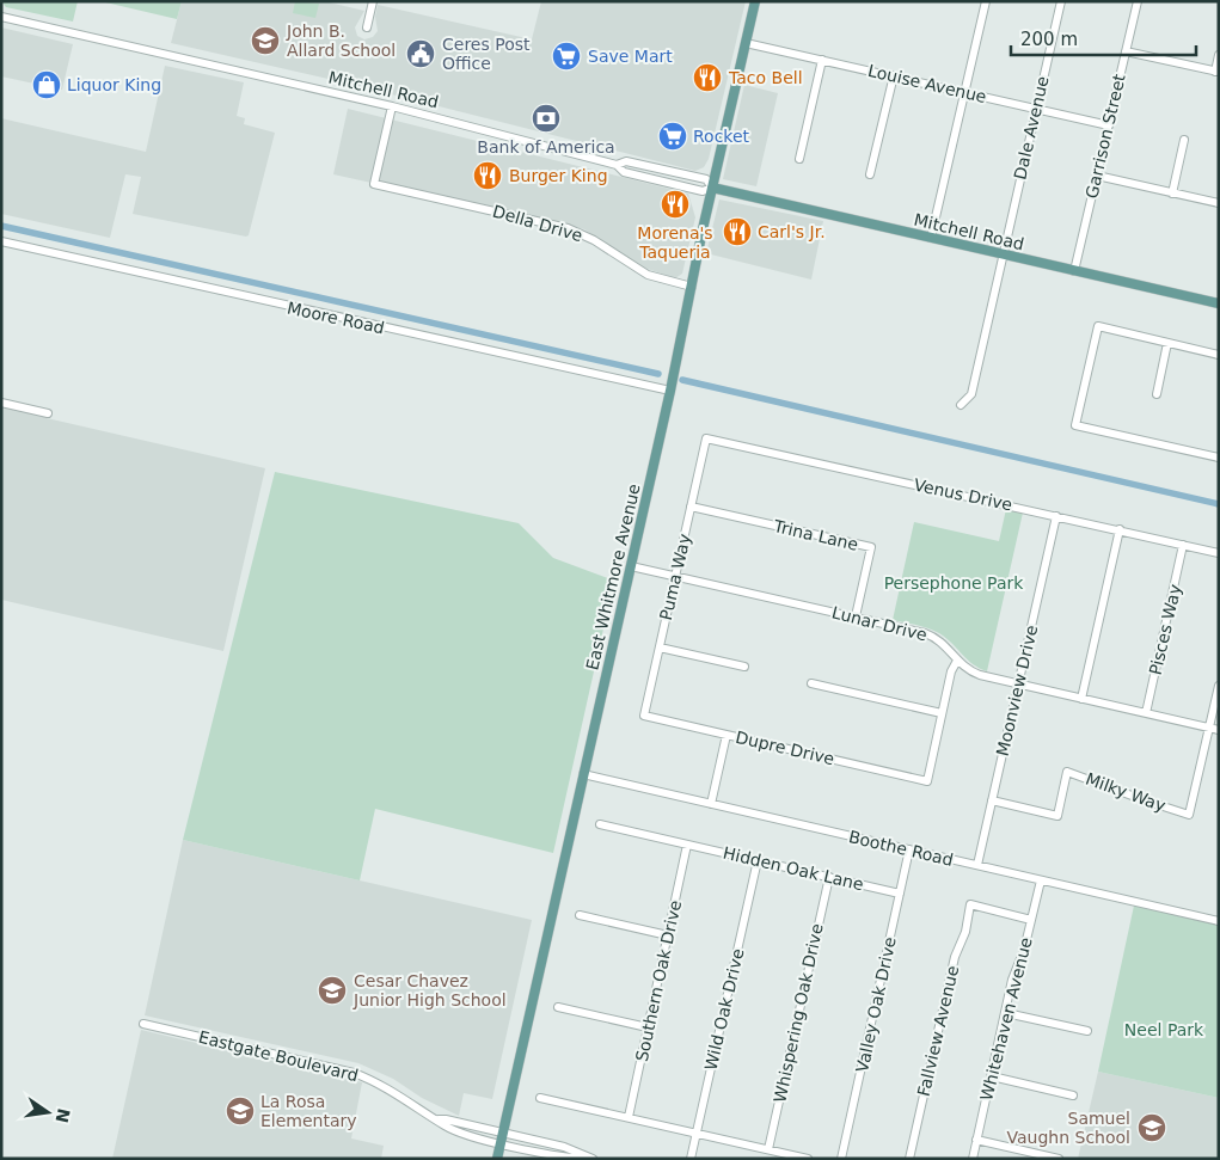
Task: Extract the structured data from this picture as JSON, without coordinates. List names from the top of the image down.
{
  "streets": {
    "main road": ["Mitchell Road", "East Whitmore Avenue"],
    "street": [
      "Louise Avenue",
      "Dale Avenue",
      "Garrison Street",
      "Della Drive",
      "Moore Road",
      "Venus Drive",
      "Trina Lane",
      "Puma Way",
      "Lunar Drive",
      "Pisces Way",
      "Moonview Drive",
      "Dupre Drive",
      "Milky Way",
      "Boothe Road",
      "Hidden Oak Lane",
      "Southern Oak Drive",
      "Valley Oak Drive",
      "Wild Oak Drive",
      "Whispering Oak Drive",
      "Whitehaven Avenue",
      "Fallview Avenue",
      "Eastgate Boulevard"
    ]
  },
  "crossings": [
    ["Louise Avenue", "Dale Avenue"],
    ["Louise Avenue", "Garrison Street"],
    ["Louise Avenue", "East Whitmore Avenue"],
    ["Mitchell Road", "Dale Avenue"],
    ["Mitchell Road", "Garrison Street"],
    ["Mitchell Road", "Della Drive"],
    ["Mitchell Road", "East Whitmore Avenue"],
    ["Della Drive", "East Whitmore Avenue"],
    ["Moore Road", "East Whitmore Avenue"],
    ["Venus Drive", "Puma Way"],
    ["Venus Drive", "Pisces Way"],
    ["Venus Drive", "Moonview Drive"],
    ["Trina Lane", "Puma Way"],
    ["Trina Lane", "Lunar Drive"],
    ["East Whitmore Avenue", "Lunar Drive"],
    ["East Whitmore Avenue", "Boothe Road"],
    ["East Whitmore Avenue", "Eastgate Boulevard"],
    ["Puma Way", "Lunar Drive"],
    ["Puma Way", "Dupre Drive"],
    ["Lunar Drive", "Pisces Way"],
    ["Lunar Drive", "Moonview Drive"],
    ["Lunar Drive", "Milky Way"],
    ["Moonview Drive", "Milky Way"],
    ["Moonview Drive", "Boothe Road"],
    ["Boothe Road", "Valley Oak Drive"],
    ["Boothe Road", "Whitehaven Avenue"],
    ["Hidden Oak Lane", "Southern Oak Drive"],
    ["Hidden Oak Lane", "Valley Oak Drive"],
    ["Hidden Oak Lane", "Wild Oak Drive"],
    ["Hidden Oak Lane", "Whispering Oak Drive"],
    ["Whitehaven Avenue", "Fallview Avenue"]
  ],
  "parks": ["Persephone Park", "Neel Park"],
  "places": {
    "school or university": [
      "John B. Allard School",
      "Cesar Chavez Junior High School",
      "La Rosa Elementary",
      "Samuel Vaughn School"
    ],
    "public building": ["Ceres Post Office"],
    "supermarket": ["Save Mart", "Rocket"],
    "restaurant": [
      "Taco Bell",
      "Burger King",
      "Morena's Taqueria",
      "Carl's Jr."
    ],
    "shop": ["Liquor King"],
    "bank": ["Bank of America"]
  },
  "scale_bar": "200 m",
  "north": "right"
}
